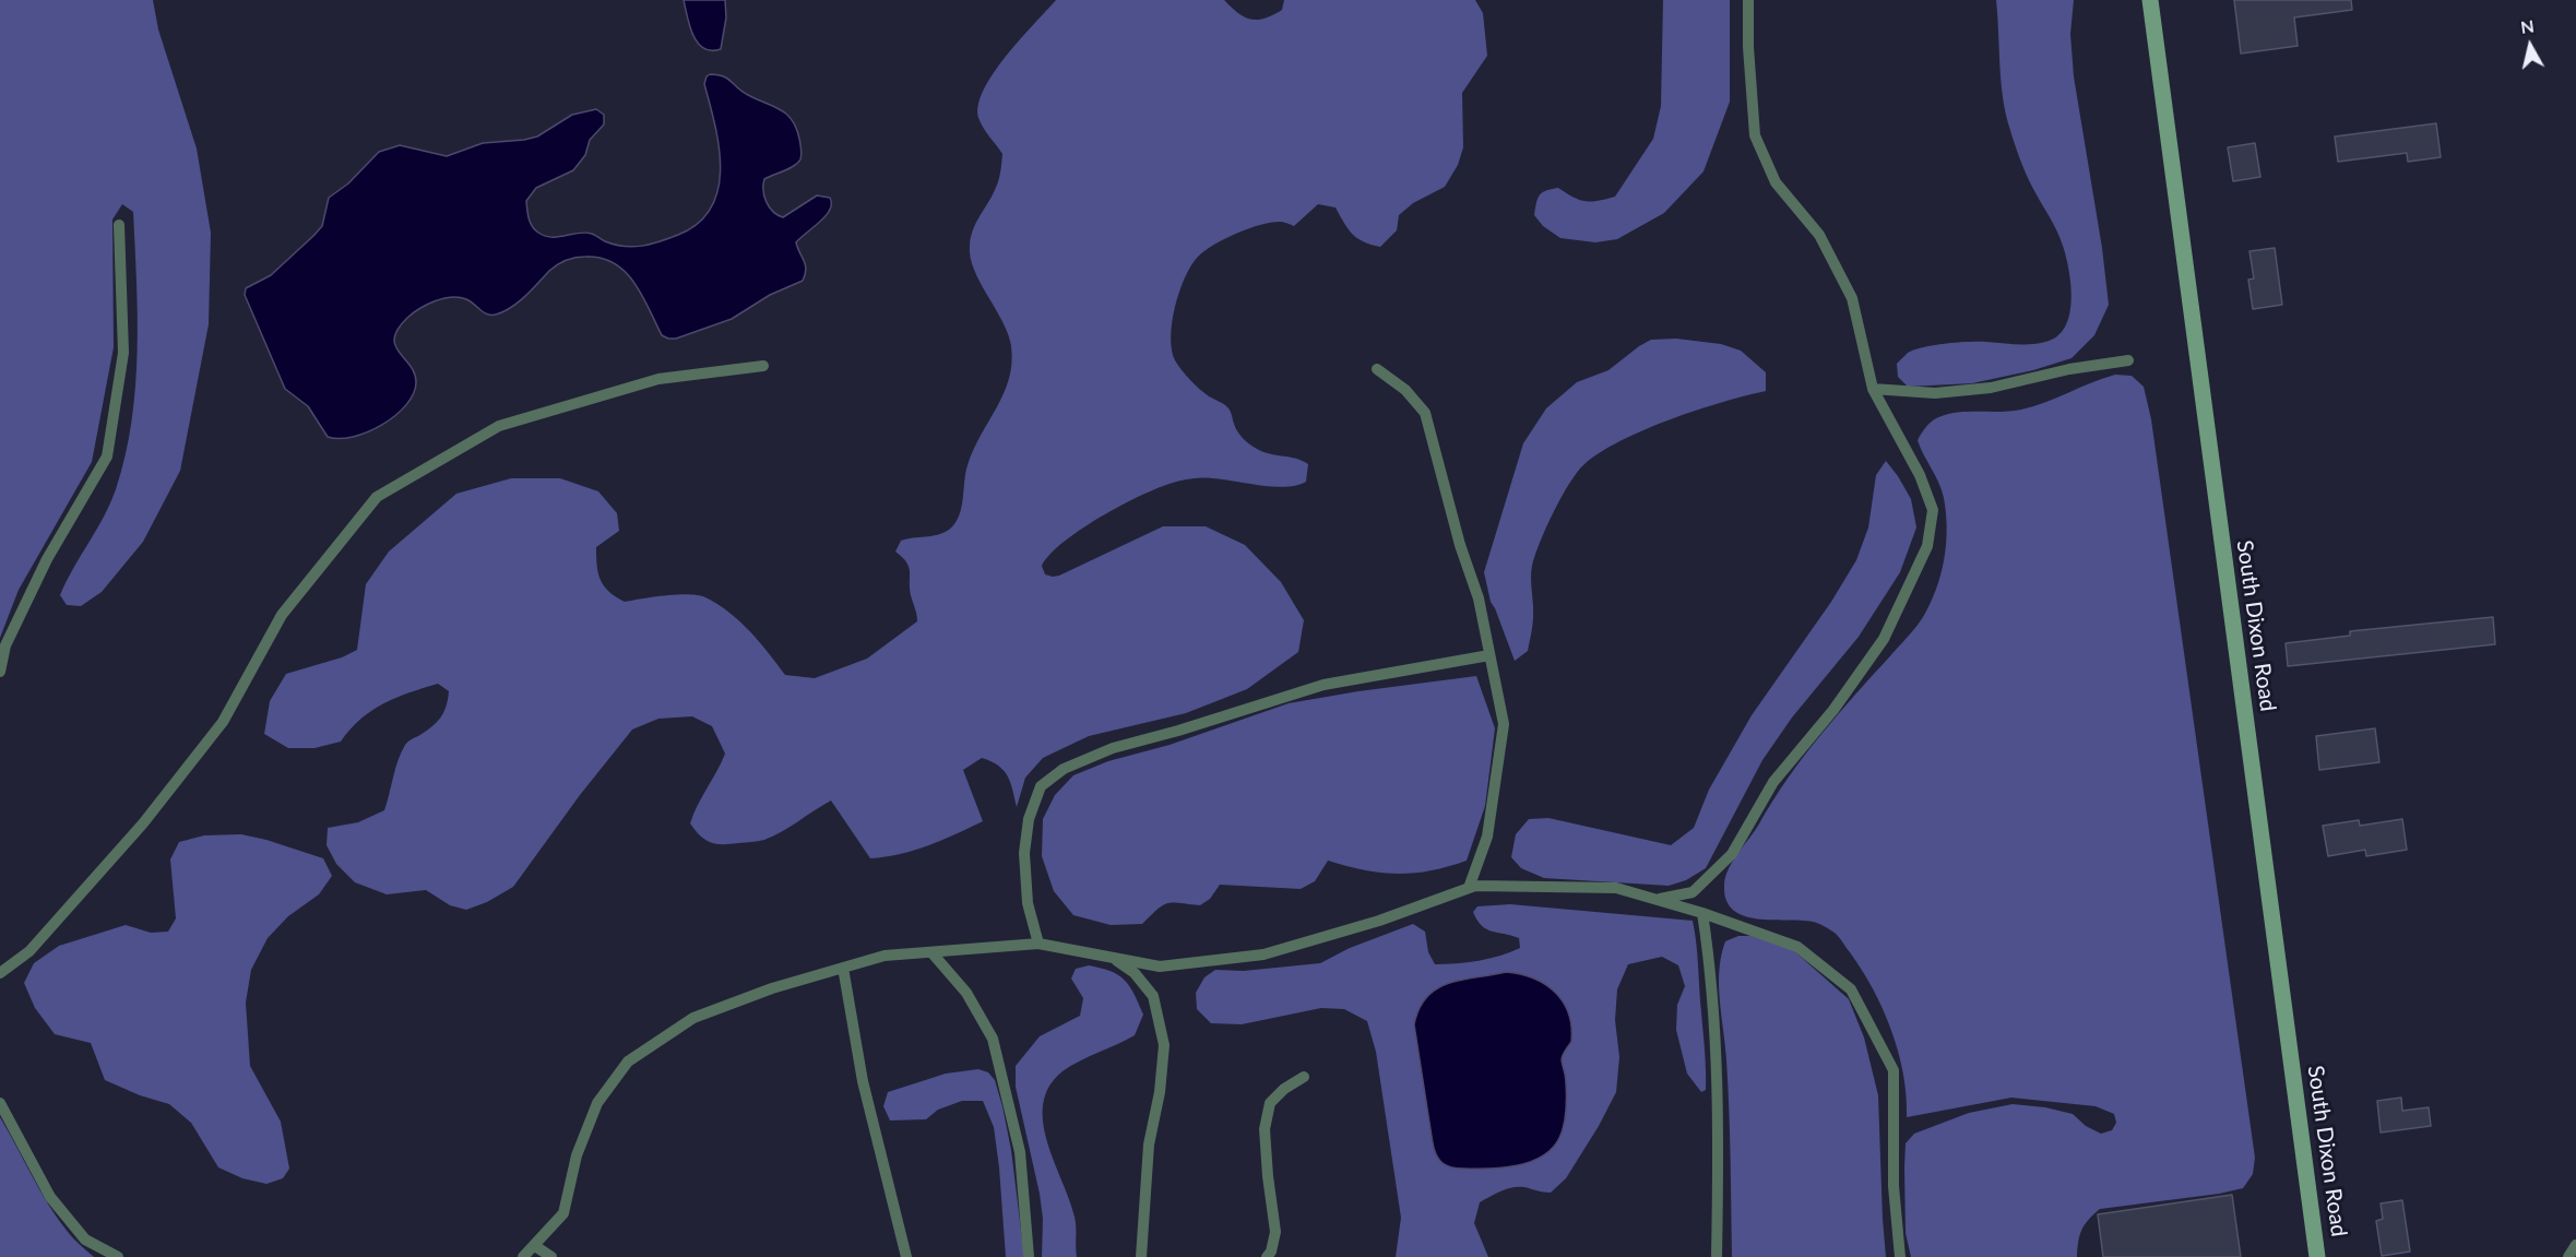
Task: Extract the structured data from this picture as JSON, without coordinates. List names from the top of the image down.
{
  "streets": {
    "main road": ["South Dixon Road"]
  },
  "north": "top"
}
